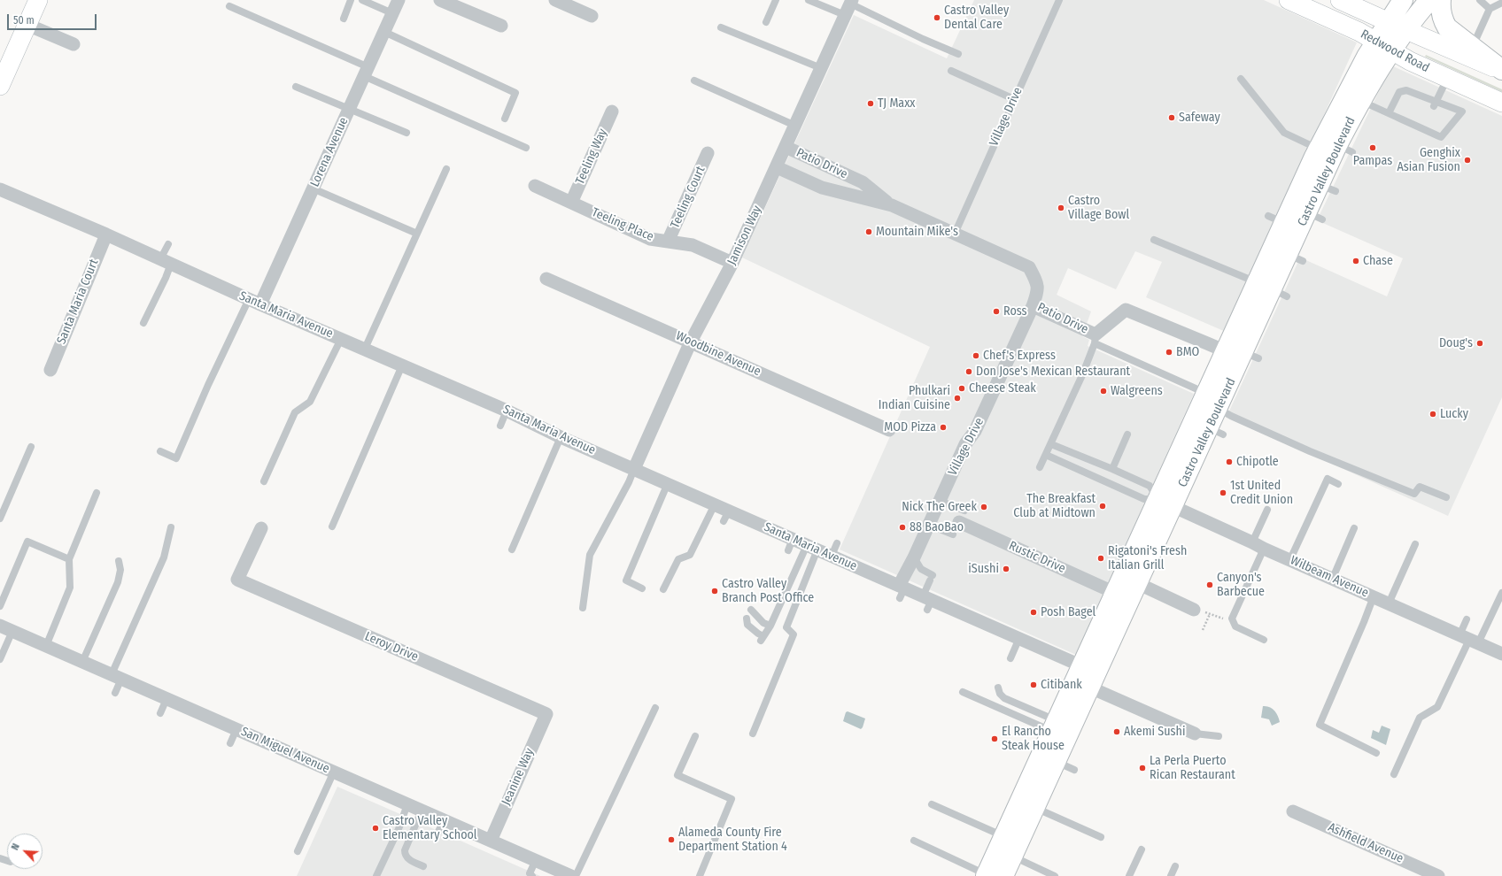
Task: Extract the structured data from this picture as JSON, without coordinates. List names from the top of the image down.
{
  "streets": {
    "main road": ["Redwood Road", "Castro Valley Boulevard"],
    "street": [
      "Village Drive",
      "Lorena Avenue",
      "Teeling Way",
      "Patio Drive",
      "Teeling Court",
      "Teeling Place",
      "Jamison Way",
      "Santa Maria Court",
      "Santa Maria Avenue",
      "Woodbine Avenue",
      "Rustic Drive",
      "Wilbeam Avenue",
      "Leroy Drive",
      "San Miguel Avenue",
      "Jeanine Way",
      "Ashfield Avenue"
    ]
  },
  "crossings": [
    ["Redwood Road", "Castro Valley Boulevard"],
    ["Village Drive", "Patio Drive"],
    ["Village Drive", "Santa Maria Avenue"],
    ["Lorena Avenue", "Santa Maria Avenue"],
    ["Teeling Way", "Teeling Place"],
    ["Patio Drive", "Castro Valley Boulevard"],
    ["Patio Drive", "Jamison Way"],
    ["Castro Valley Boulevard", "Santa Maria Avenue"],
    ["Castro Valley Boulevard", "Rustic Drive"],
    ["Castro Valley Boulevard", "Wilbeam Avenue"],
    ["Teeling Court", "Teeling Place"],
    ["Teeling Place", "Jamison Way"],
    ["Jamison Way", "Santa Maria Avenue"],
    ["Jamison Way", "Woodbine Avenue"],
    ["Santa Maria Court", "Santa Maria Avenue"],
    ["Leroy Drive", "Jeanine Way"],
    ["San Miguel Avenue", "Jeanine Way"]
  ],
  "places": [
    "Castro Valley Dental Care",
    "TJ Maxx",
    "Safeway",
    "Pampas",
    "Genghix Asian Fusion",
    "Castro Village Bowl",
    "Mountain Mike's",
    "Chase",
    "Ross",
    "Doug's",
    "BMO",
    "Chef's Express",
    "Don Jose's Mexican Restaurant",
    "Cheese Steak",
    "Walgreens",
    "Phulkari Indian Cuisine",
    "Lucky",
    "MOD Pizza",
    "Chipotle",
    "1st United Credit Union",
    "The Breakfast Club at Midtown",
    "Nick The Greek",
    "88 BaoBao",
    "Rigatoni's Fresh Italian Grill",
    "iSushi",
    "Canyon's Barbecue",
    "Castro Valley Branch Post Office",
    "Posh Bagel",
    "Citibank",
    "Akemi Sushi",
    "El Rancho Steak House",
    "La Perla Puerto Rican Restaurant",
    "Castro Valley Elementary School",
    "Alameda County Fire Department Station 4"
  ],
  "scale_bar": "50 m",
  "north": "top left"
}
